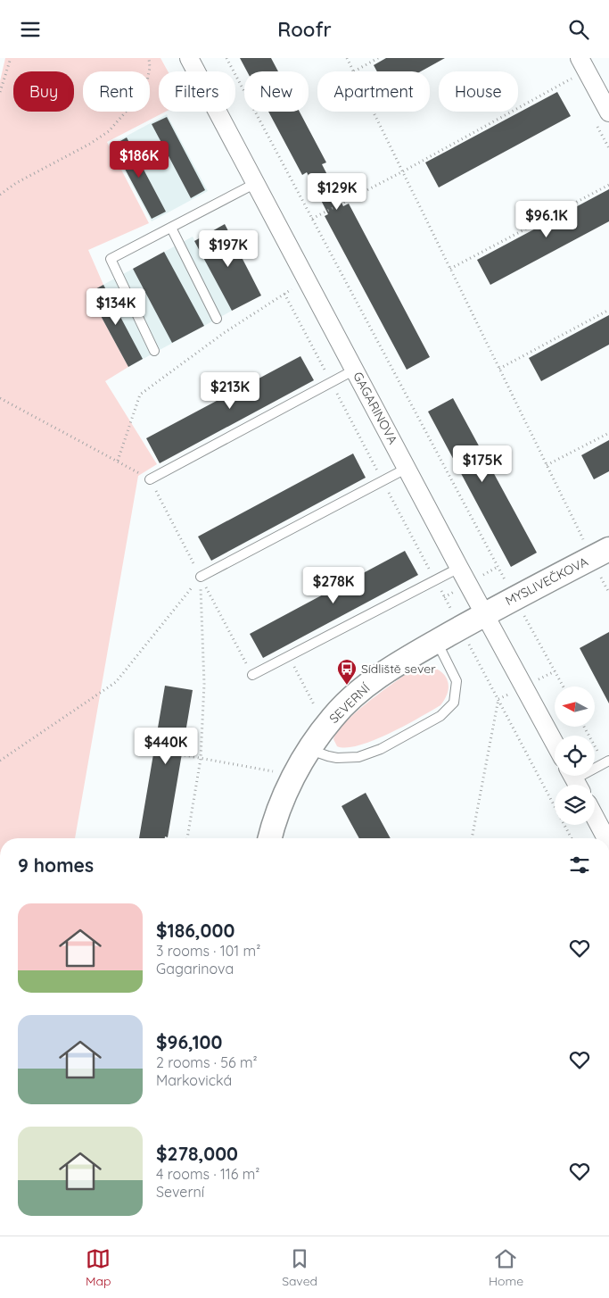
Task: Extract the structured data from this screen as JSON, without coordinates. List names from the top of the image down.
{
  "streets": {
    "street": ["GAGARINOVA", "MYSLIVEČKOVA", "SEVERNÍ"]
  },
  "crossings": [
    ["GAGARINOVA", "MYSLIVEČKOVA"],
    ["GAGARINOVA", "SEVERNÍ"],
    ["MYSLIVEČKOVA", "SEVERNÍ"]
  ],
  "places": {
    "bus stop": ["Sídliště sever"]
  },
  "north": "left",
  "page": {
    "header": "Roofr",
    "chip": [
      "Buy",
      "Rent",
      "Filters",
      "New",
      "Apartment",
      "House"
    ],
    "price": [
      "$186K",
      "$129K",
      "$96.1K",
      "$197K",
      "$134K",
      "$213K",
      "$175K",
      "$278K",
      "$440K"
    ],
    "heading": "9 homes",
    "list": [
      {
        "name": "$186,000",
        "note": "3 rooms · 101 m² · Gagarinova"
      },
      {
        "name": "$96,100",
        "note": "2 rooms · 56 m² · Markovická"
      },
      {
        "name": "$278,000",
        "note": "4 rooms · 116 m² · Severní"
      }
    ],
    "tabs": ["Map", "Saved", "Home"]
  }
}
